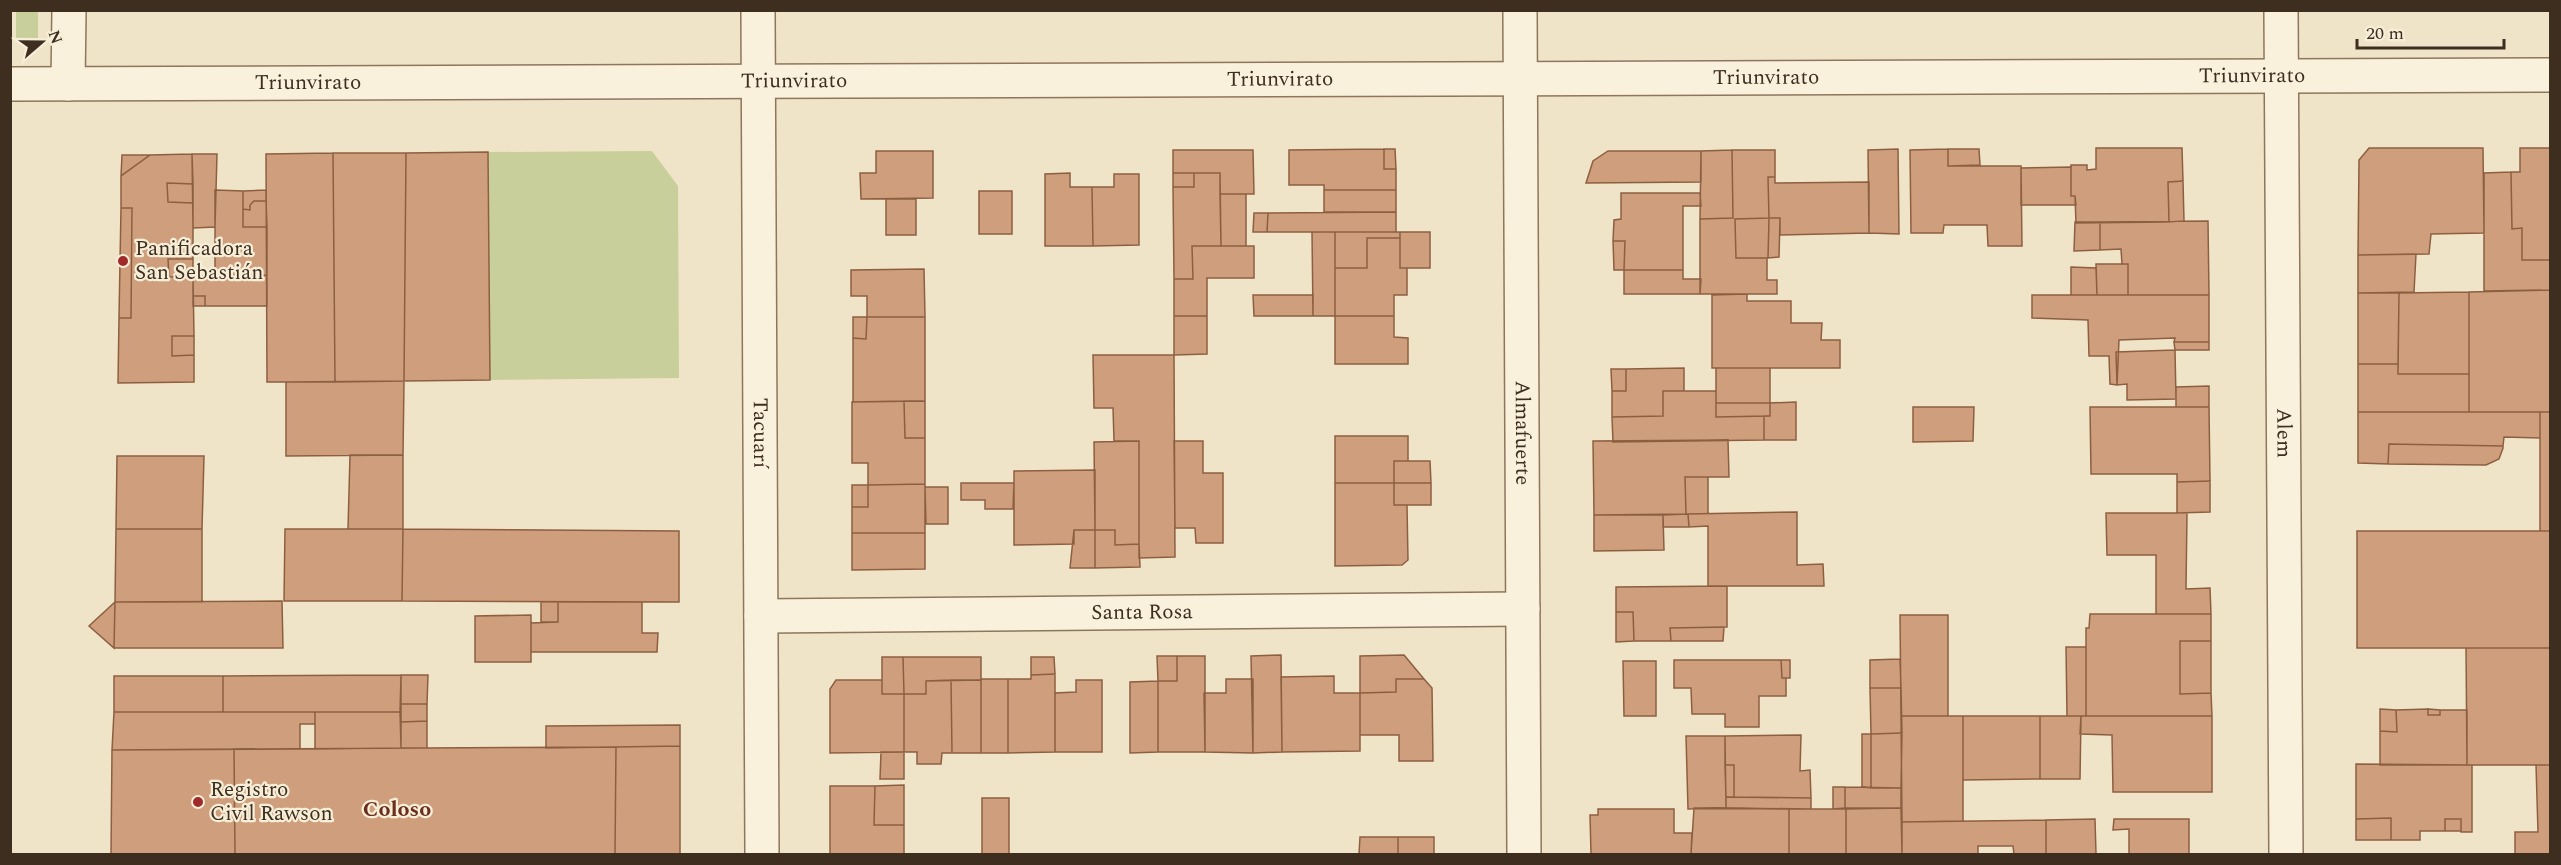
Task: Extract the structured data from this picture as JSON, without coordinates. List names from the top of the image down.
{
  "streets": {
    "street": [
      "Triunvirato",
      "Almafuerte",
      "Tacuarí",
      "Alem",
      "Santa Rosa"
    ]
  },
  "crossings": [
    ["Triunvirato", "Almafuerte"],
    ["Triunvirato", "Tacuarí"],
    ["Triunvirato", "Alem"],
    ["Almafuerte", "Santa Rosa"],
    ["Tacuarí", "Santa Rosa"]
  ],
  "districts": ["Coloso"],
  "places": ["Panificadora San Sebastián", "Registro Civil Rawson"],
  "scale_bar": "20 m",
  "north": "right"
}
